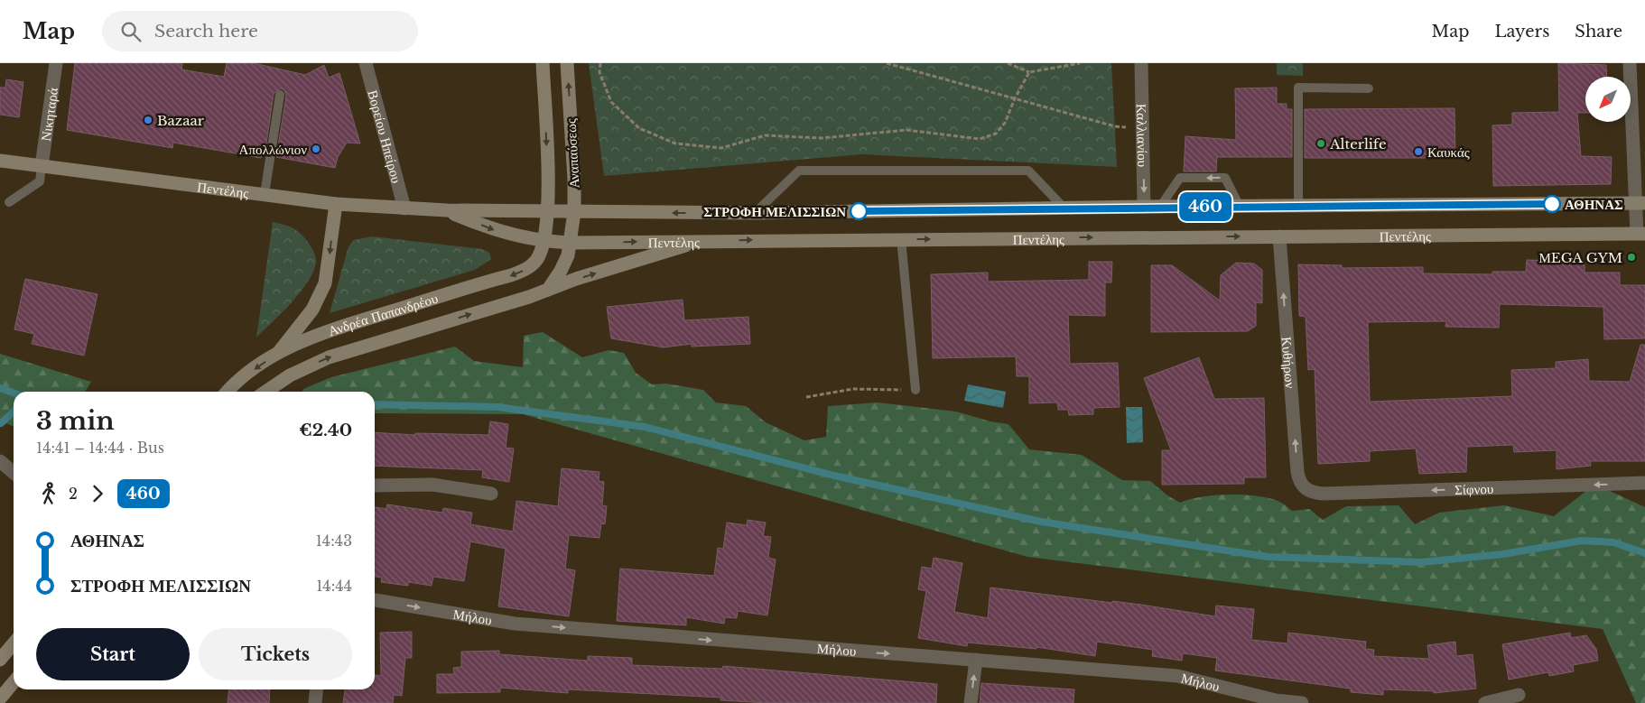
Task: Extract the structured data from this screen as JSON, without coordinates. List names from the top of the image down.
{
  "streets": {
    "main road": ["Αναπαύσεως", "Πεντέλης", "Ανδρέα Παπανδρέου"],
    "street": [
      "Νικηταρά",
      "Βορείου Ηπείρου",
      "Καλλιανίου",
      "Κυθήρων",
      "Σίφνου",
      "Μήλου"
    ]
  },
  "crossings": [
    ["Νικηταρά", "Πεντέλης"],
    ["Βορείου Ηπείρου", "Πεντέλης"],
    ["Καλλιανίου", "Πεντέλης"],
    ["Αναπαύσεως", "Πεντέλης"],
    ["Αναπαύσεως", "Ανδρέα Παπανδρέου"],
    ["Πεντέλης", "Ανδρέα Παπανδρέου"],
    ["Πεντέλης", "Κυθήρων"],
    ["Κυθήρων", "Σίφνου"]
  ],
  "one_way": [
    "Καλλιανίου",
    "Κυθήρων",
    "Σίφνου",
    "Μήλου"
  ],
  "places": [
    "Bazaar",
    "Alterlife",
    "Απολλώνιον",
    "Καυκάς",
    "ΑΘΗΝΑΣ",
    "ΣΤΡΟΦΗ ΜΕΛΙΣΣΙΩΝ",
    "ΜEGA GYM"
  ],
  "lines": ["bus line 460"],
  "north": "bottom left",
  "page": {
    "header": "Map",
    "search": "Search here",
    "nav": ["Map", "Layers", "Share"],
    "on_map": "460",
    "heading": ["3 min", "14:41 – 14:44 · Bus", "€2.40"],
    "legs": ["2", "460"],
    "list": [
      {
        "name": "ΑΘΗΝΑΣ",
        "value": "14:43"
      },
      {
        "name": "ΣΤΡΟΦΗ ΜΕΛΙΣΣΙΩΝ",
        "value": "14:44"
      }
    ],
    "buttons": ["Start", "Tickets"]
  }
}
